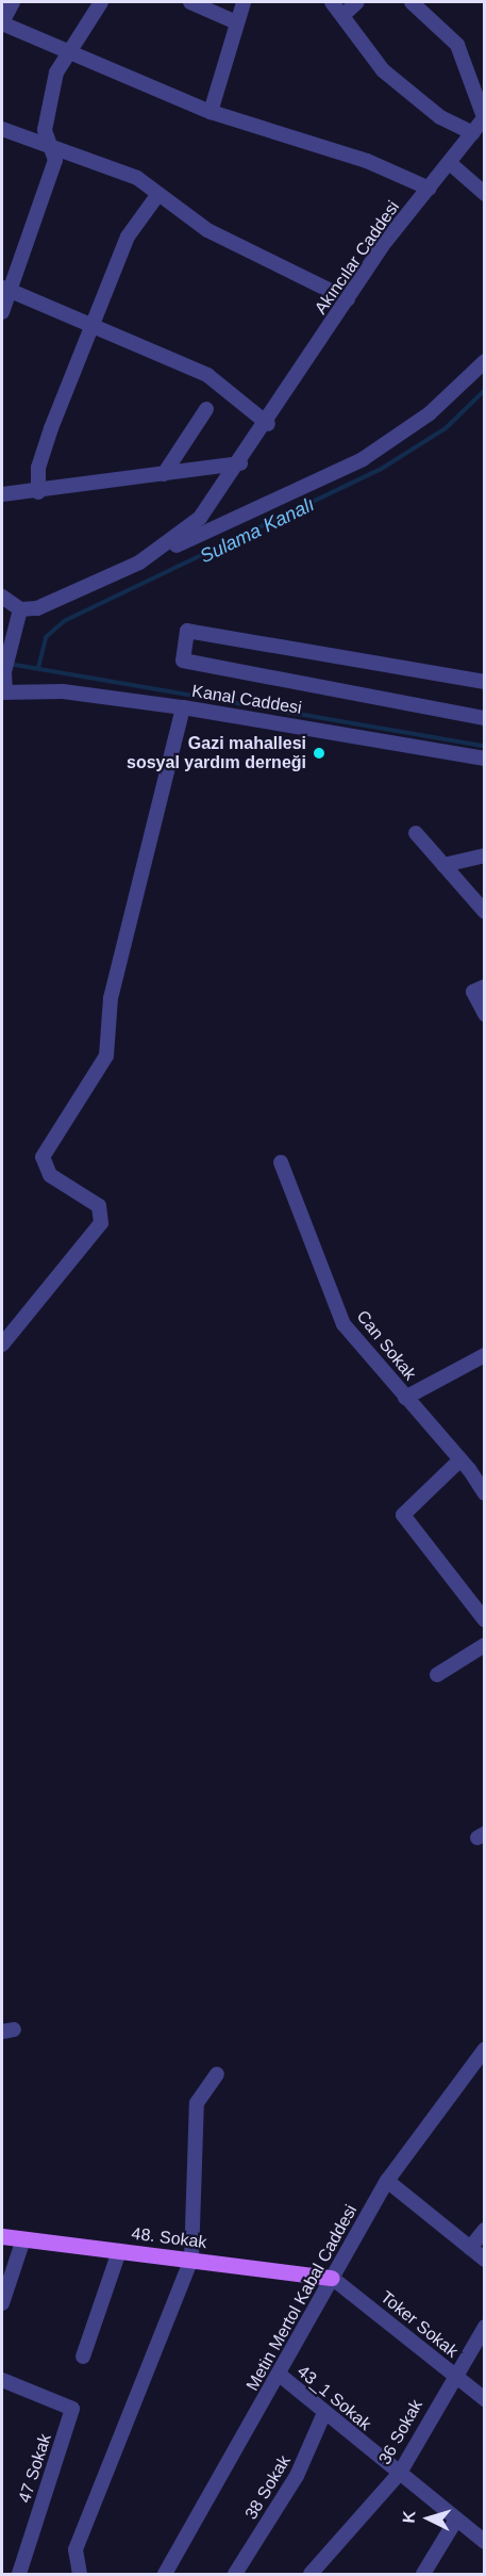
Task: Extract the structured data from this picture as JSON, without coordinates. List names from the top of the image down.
{
  "streets": {
    "main road": ["48. Sokak"],
    "street": [
      "Akıncılar Caddesi",
      "Kanal Caddesi",
      "Can Sokak",
      "Metin Mertol Kabal Caddesi",
      "Toker Sokak",
      "43_1 Sokak",
      "36 Sokak",
      "47 Sokak",
      "38 Sokak"
    ]
  },
  "crossings": [
    ["48. Sokak", "Metin Mertol Kabal Caddesi"],
    ["48. Sokak", "Toker Sokak"],
    ["Metin Mertol Kabal Caddesi", "Toker Sokak"],
    ["Metin Mertol Kabal Caddesi", "43_1 Sokak"],
    ["Toker Sokak", "36 Sokak"],
    ["43_1 Sokak", "36 Sokak"],
    ["43_1 Sokak", "38 Sokak"]
  ],
  "water": ["Sulama Kanalı"],
  "places": ["Gazi mahallesi sosyal yardım derneği"],
  "north": "left"
}
